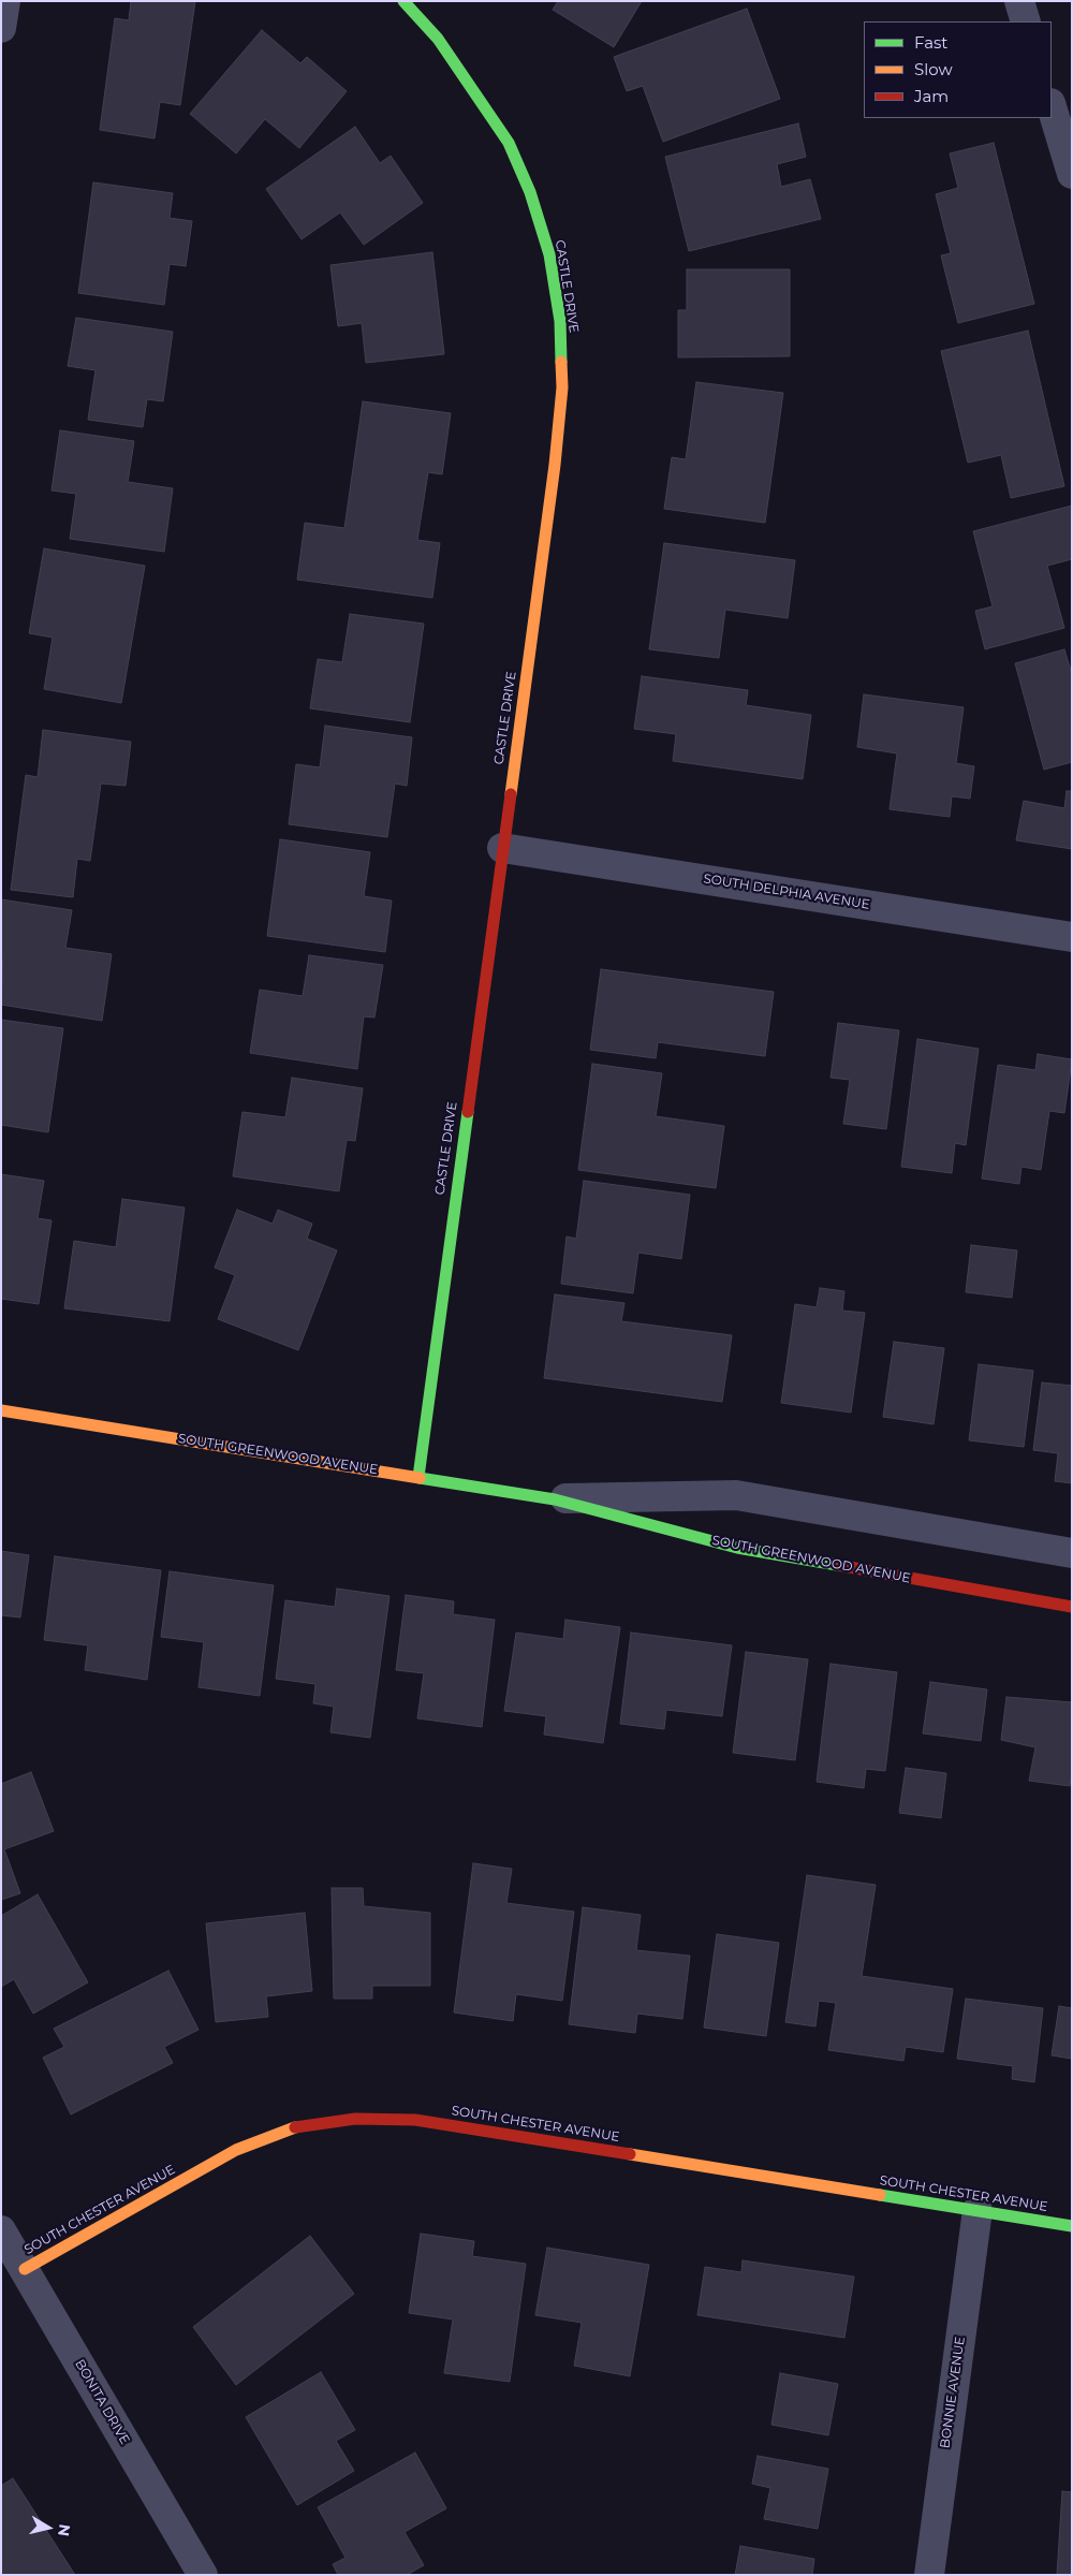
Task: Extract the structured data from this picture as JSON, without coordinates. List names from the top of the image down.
{
  "streets": {
    "street": [
      "CASTLE DRIVE",
      "SOUTH DELPHIA AVENUE",
      "SOUTH GREENWOOD AVENUE",
      "SOUTH CHESTER AVENUE",
      "BONNIE AVENUE",
      "BONITA DRIVE"
    ]
  },
  "crossings": [
    ["CASTLE DRIVE", "SOUTH DELPHIA AVENUE"],
    ["CASTLE DRIVE", "SOUTH GREENWOOD AVENUE"],
    ["SOUTH CHESTER AVENUE", "BONNIE AVENUE"],
    ["SOUTH CHESTER AVENUE", "BONITA DRIVE"]
  ],
  "legend": ["Fast", "Slow", "Jam"],
  "north": "right"
}
